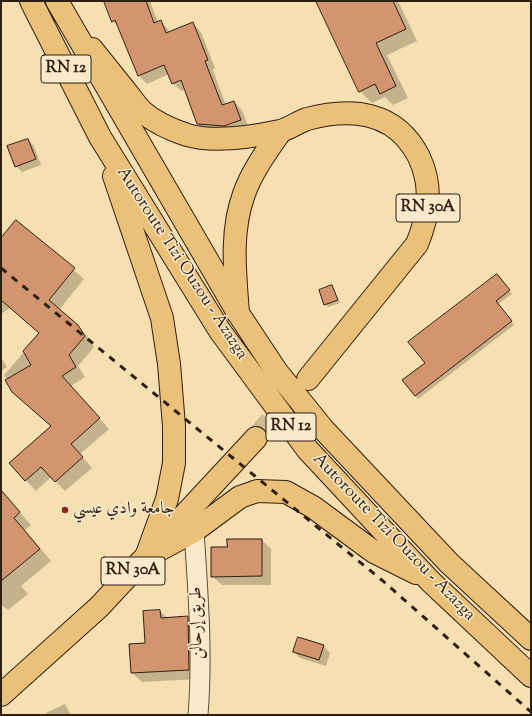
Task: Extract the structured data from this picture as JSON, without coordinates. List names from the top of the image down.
{
  "streets": {
    "main road": ["RN 12", "RN 30A", "Autoroute Tizi Ouzou - Azazga"],
    "street": ["طريق إرحالن"]
  },
  "crossings": [
    ["RN 30A", "Autoroute Tizi Ouzou - Azazga"]
  ],
  "places": ["جامعة وادي عيسي"]
}
